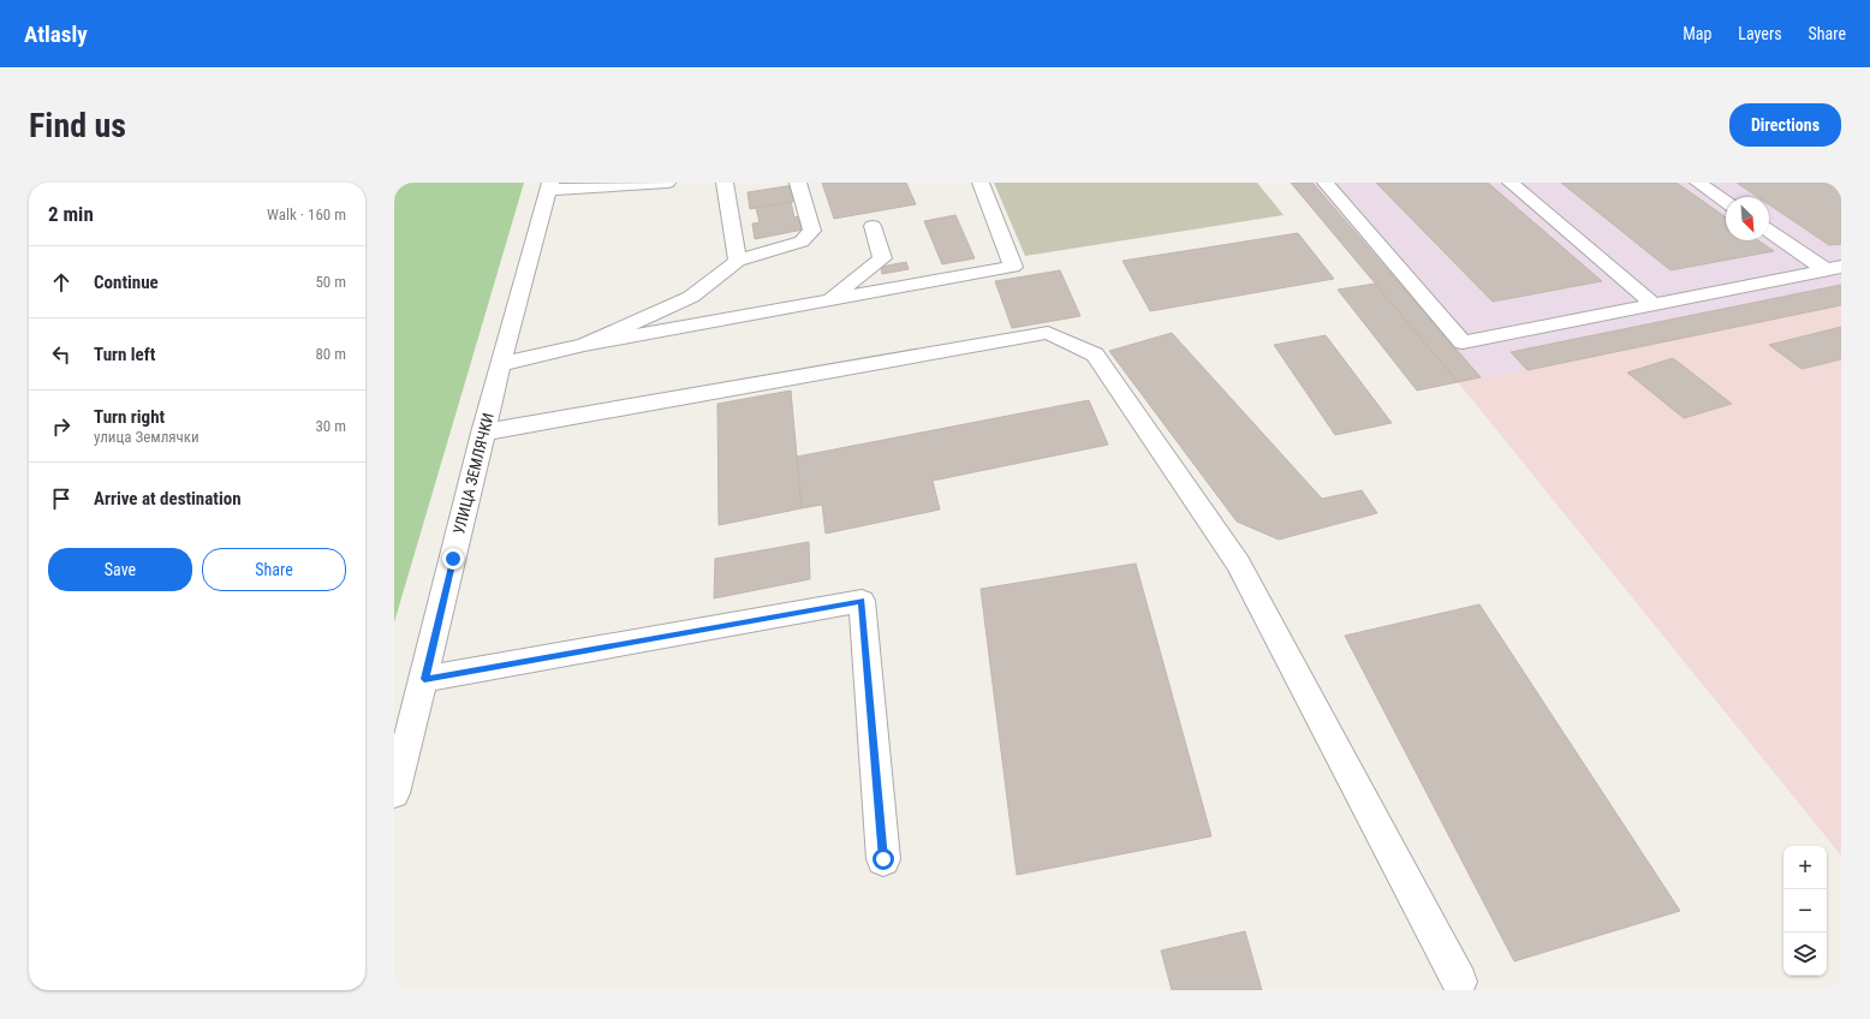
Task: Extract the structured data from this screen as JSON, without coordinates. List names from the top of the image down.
{
  "streets": {
    "street": ["УЛИЦА ЗЕМЛЯЧКИ"]
  },
  "north": "bottom right",
  "page": {
    "header": "Atlasly",
    "nav": ["Map", "Layers", "Share"],
    "buttons": [
      "Directions",
      ["Save", "Share"]
    ],
    "title": "Find us",
    "heading": ["2 min", "Walk · 160 m"],
    "list": [
      ["Continue", "50 m"],
      ["Turn left", "80 m"],
      ["Turn right", "улица Землячки", "30 m"],
      "Arrive at destination"
    ],
    "map_buttons": ["+", "−"]
  }
}
